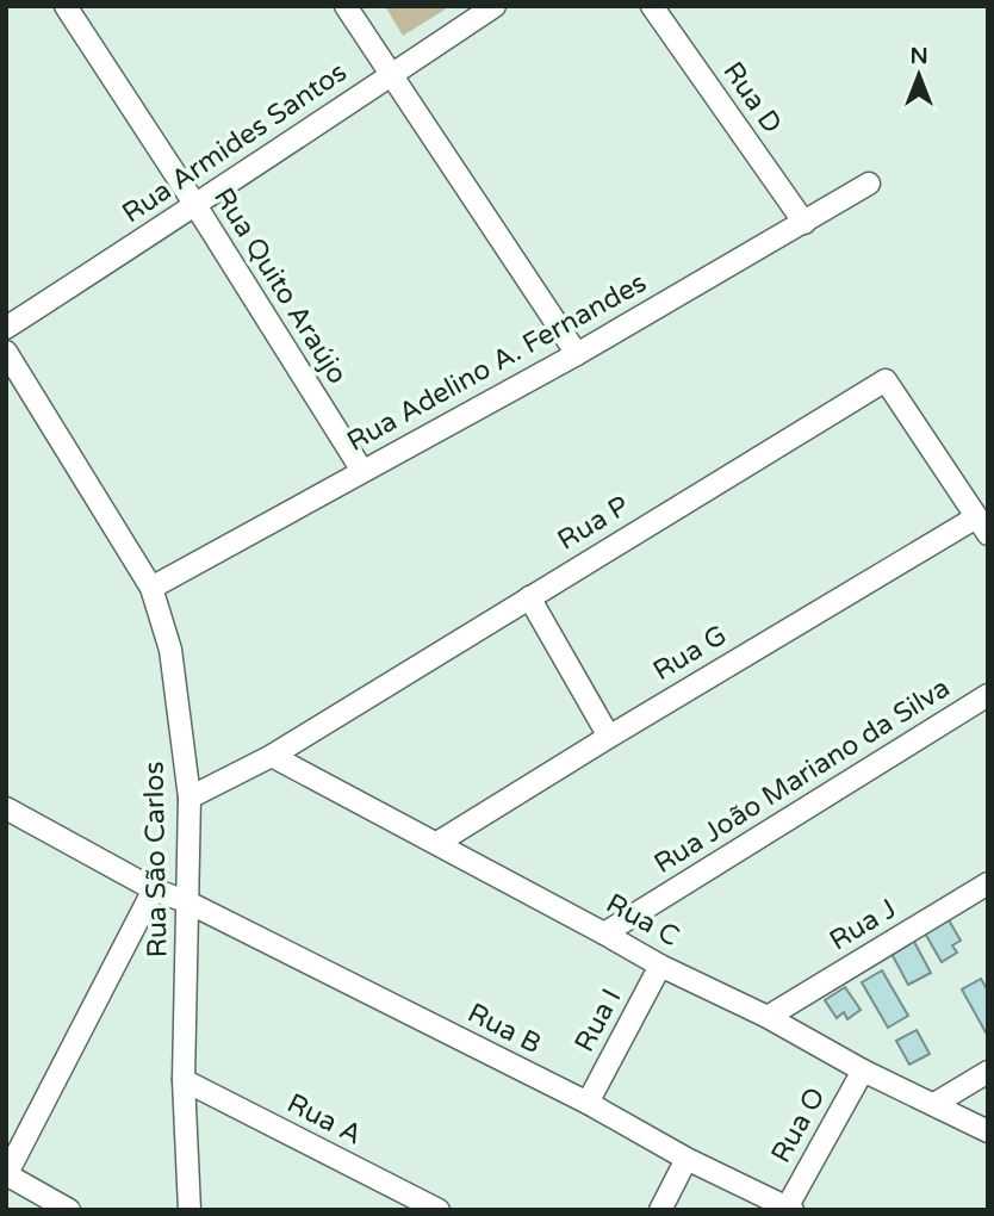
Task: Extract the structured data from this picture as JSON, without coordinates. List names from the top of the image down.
{
  "streets": {
    "street": [
      "Rua D",
      "Rua Armides Santos",
      "Rua Quito Araújo",
      "Rua Adelino A. Fernandes",
      "Rua P",
      "Rua G",
      "Rua João Mariano da Silva",
      "Rua São Carlos",
      "Rua C",
      "Rua J",
      "Rua I",
      "Rua B",
      "Rua A",
      "Rua O"
    ]
  },
  "crossings": [
    ["Rua D", "Rua Adelino A. Fernandes"],
    ["Rua Armides Santos", "Rua Quito Araújo"],
    ["Rua Quito Araújo", "Rua Adelino A. Fernandes"],
    ["Rua Adelino A. Fernandes", "Rua São Carlos"],
    ["Rua P", "Rua G"],
    ["Rua P", "Rua São Carlos"],
    ["Rua P", "Rua C"],
    ["Rua G", "Rua C"],
    ["Rua João Mariano da Silva", "Rua C"],
    ["Rua São Carlos", "Rua B"],
    ["Rua São Carlos", "Rua A"],
    ["Rua C", "Rua J"],
    ["Rua C", "Rua I"],
    ["Rua C", "Rua O"],
    ["Rua I", "Rua B"],
    ["Rua B", "Rua O"]
  ],
  "north": "top"
}
